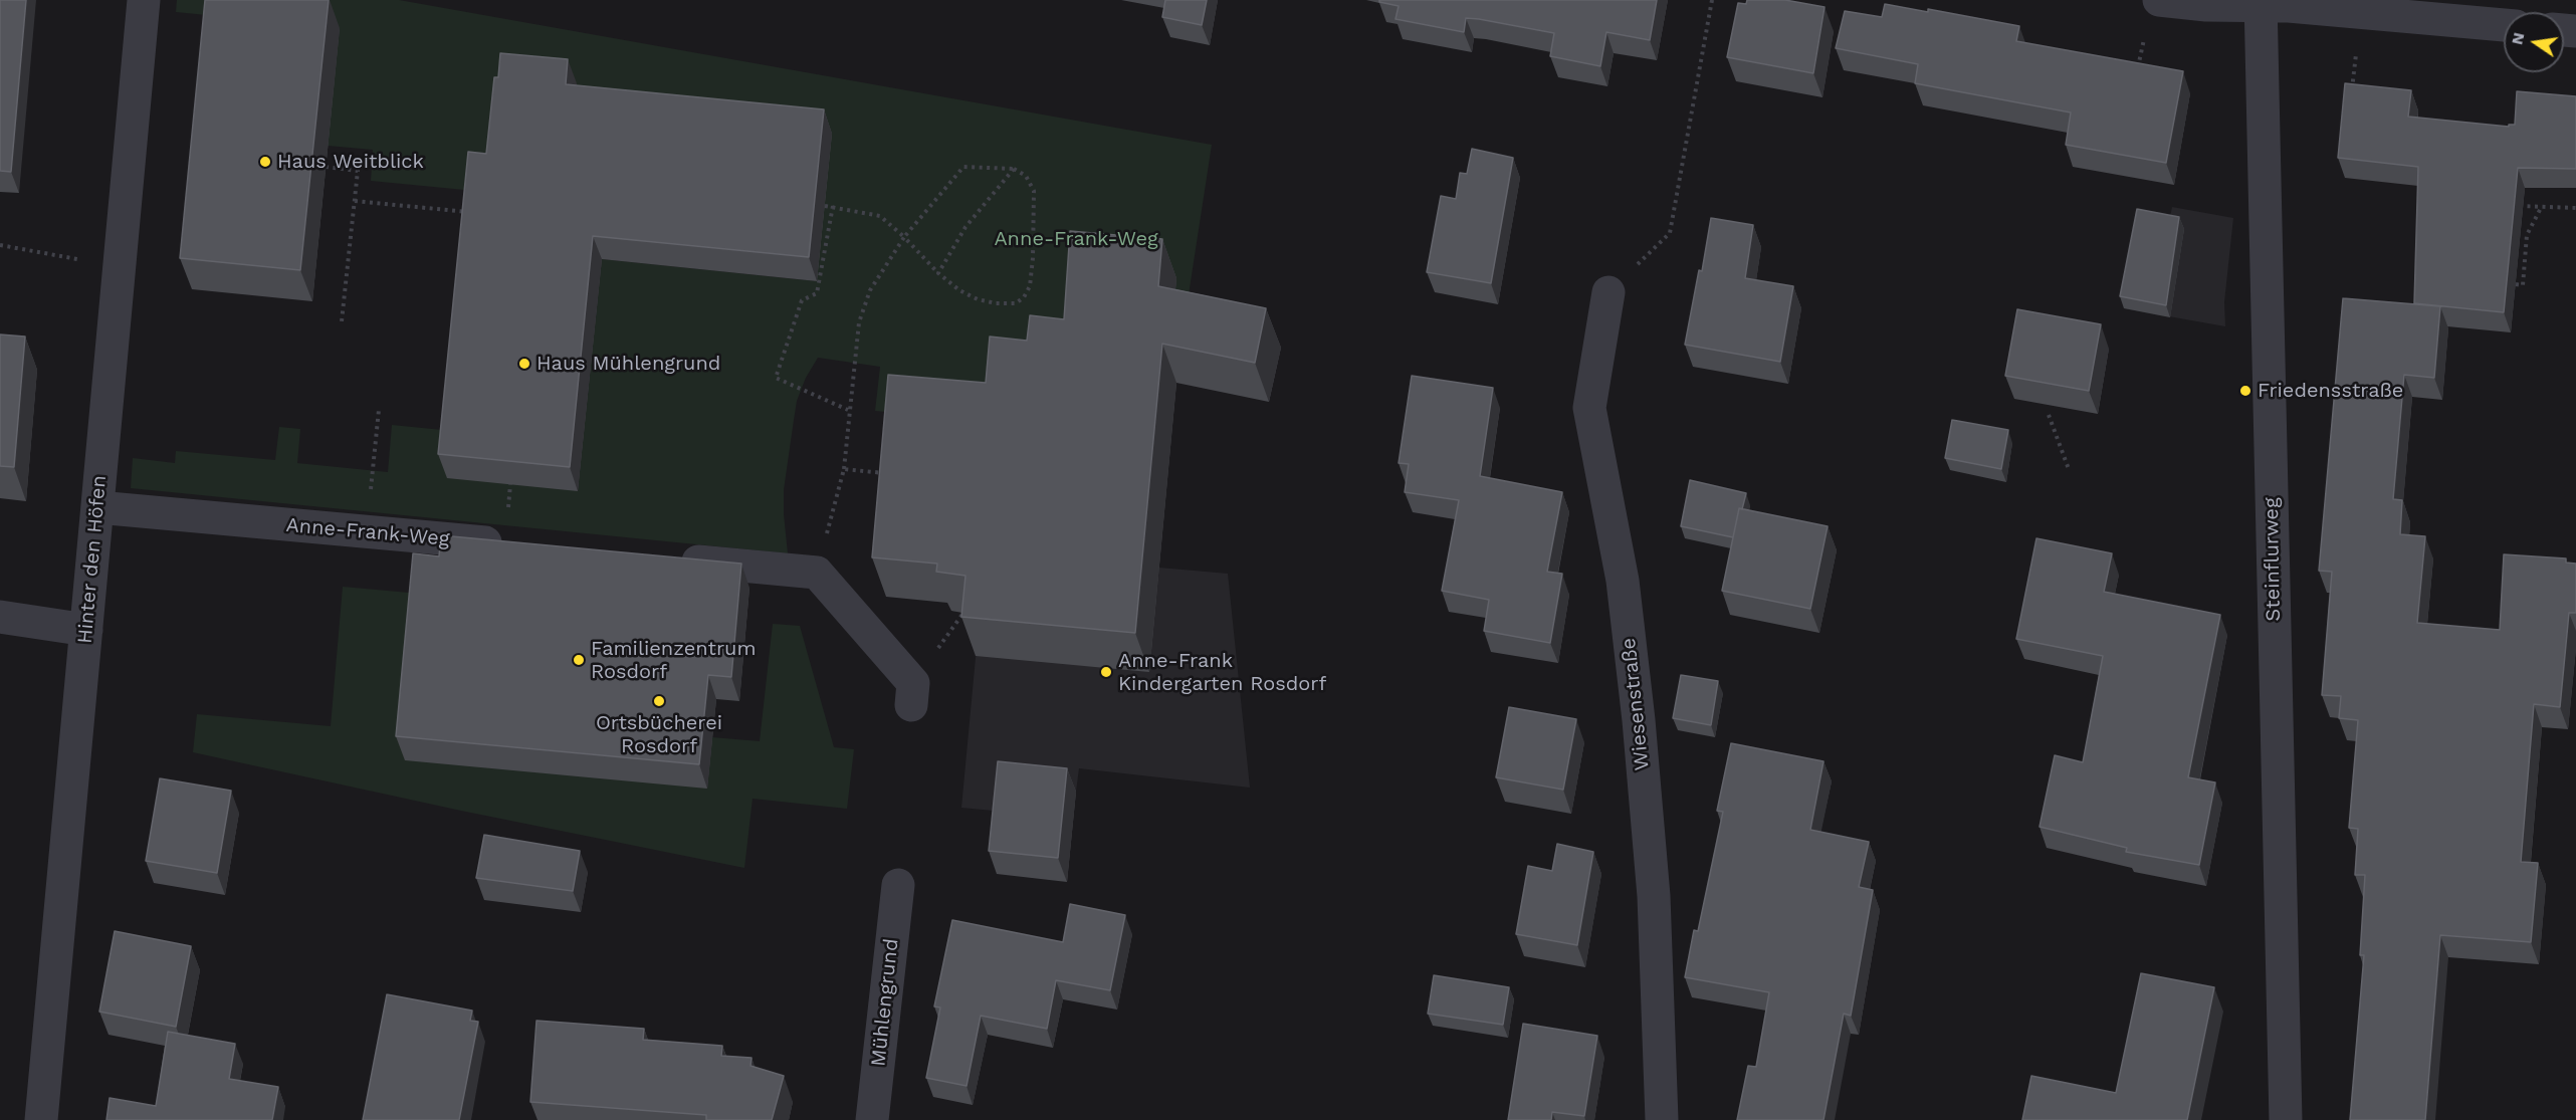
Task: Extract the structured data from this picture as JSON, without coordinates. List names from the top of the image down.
{
  "streets": {
    "street": [
      "Anne-Frank-Weg",
      "Hinter den Höfen",
      "Steinflurweg",
      "Wiesenstraße",
      "Mühlengrund"
    ]
  },
  "crossings": [
    ["Anne-Frank-Weg", "Hinter den Höfen"]
  ],
  "parks": ["Anne-Frank-Weg"],
  "places": [
    "Haus Weitblick",
    "Haus Mühlengrund",
    "Friedensstraße",
    "Familienzentrum Rosdorf",
    "Anne-Frank Kindergarten Rosdorf",
    "Ortsbücherei Rosdorf"
  ],
  "north": "left"
}
